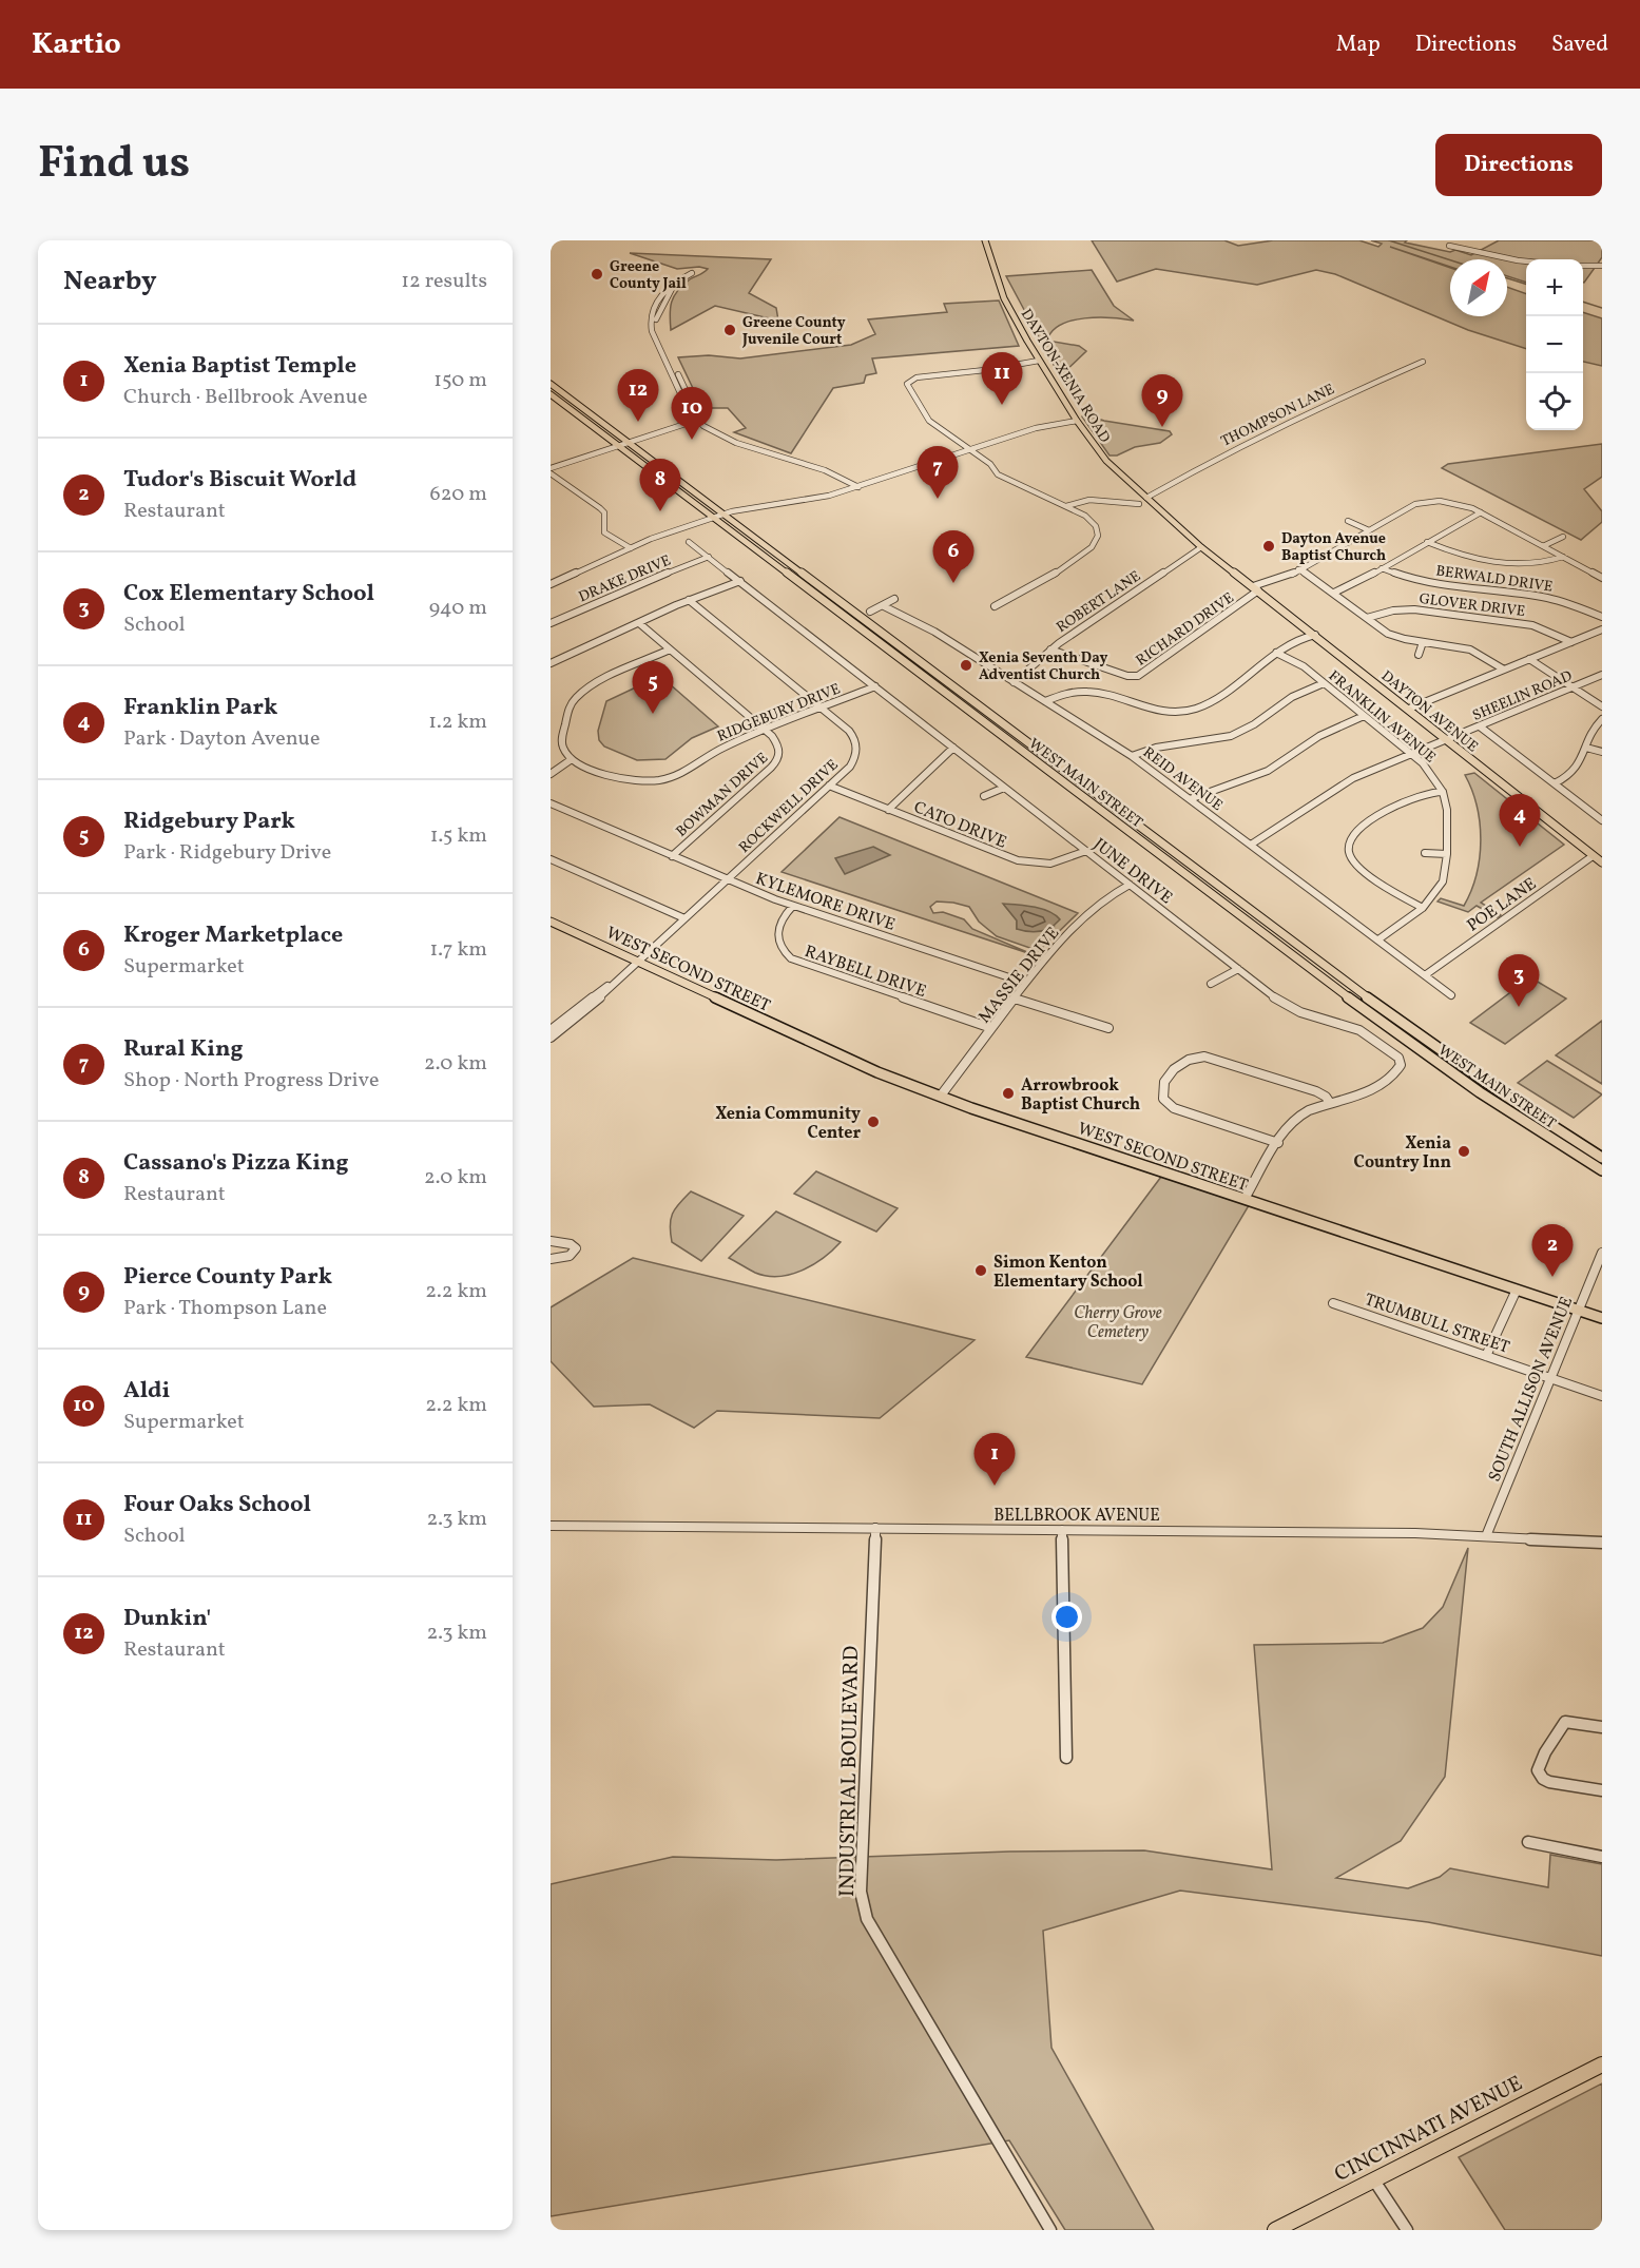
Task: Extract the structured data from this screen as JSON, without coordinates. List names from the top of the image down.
{
  "streets": {
    "highway": ["CINCINNATI AVENUE"],
    "main road": [
      "DAYTON-XENIA ROAD",
      "DAYTON AVENUE",
      "WEST MAIN STREET",
      "WEST SECOND STREET"
    ],
    "street": [
      "THOMPSON LANE",
      "DRAKE DRIVE",
      "BERWALD DRIVE",
      "ROBERT LANE",
      "GLOVER DRIVE",
      "RICHARD DRIVE",
      "SHEELIN ROAD",
      "RIDGEBURY DRIVE",
      "FRANKLIN AVENUE",
      "REID AVENUE",
      "BOWMAN DRIVE",
      "ROCKWELL DRIVE",
      "CATO DRIVE",
      "JUNE DRIVE",
      "KYLEMORE DRIVE",
      "POE LANE",
      "RAYBELL DRIVE",
      "MASSIE DRIVE",
      "TRUMBULL STREET",
      "SOUTH ALLISON AVENUE",
      "BELLBROOK AVENUE",
      "INDUSTRIAL BOULEVARD"
    ]
  },
  "crossings": [
    ["DAYTON-XENIA ROAD", "THOMPSON LANE"],
    ["DAYTON-XENIA ROAD", "ROBERT LANE"],
    ["DAYTON-XENIA ROAD", "DAYTON AVENUE"],
    ["DRAKE DRIVE", "JUNE DRIVE"],
    ["ROBERT LANE", "RICHARD DRIVE"],
    ["ROBERT LANE", "REID AVENUE"],
    ["RICHARD DRIVE", "DAYTON AVENUE"],
    ["SHEELIN ROAD", "DAYTON AVENUE"],
    ["SHEELIN ROAD", "FRANKLIN AVENUE"],
    ["SHEELIN ROAD", "REID AVENUE"],
    ["DAYTON AVENUE", "POE LANE"],
    ["RIDGEBURY DRIVE", "BOWMAN DRIVE"],
    ["RIDGEBURY DRIVE", "ROCKWELL DRIVE"],
    ["RIDGEBURY DRIVE", "JUNE DRIVE"],
    ["FRANKLIN AVENUE", "REID AVENUE"],
    ["REID AVENUE", "POE LANE"],
    ["BOWMAN DRIVE", "KYLEMORE DRIVE"],
    ["ROCKWELL DRIVE", "CATO DRIVE"],
    ["ROCKWELL DRIVE", "KYLEMORE DRIVE"],
    ["ROCKWELL DRIVE", "WEST SECOND STREET"],
    ["CATO DRIVE", "JUNE DRIVE"],
    ["JUNE DRIVE", "WEST SECOND STREET"],
    ["JUNE DRIVE", "MASSIE DRIVE"],
    ["KYLEMORE DRIVE", "RAYBELL DRIVE"],
    ["KYLEMORE DRIVE", "MASSIE DRIVE"],
    ["WEST SECOND STREET", "MASSIE DRIVE"],
    ["WEST SECOND STREET", "SOUTH ALLISON AVENUE"],
    ["RAYBELL DRIVE", "MASSIE DRIVE"],
    ["TRUMBULL STREET", "SOUTH ALLISON AVENUE"],
    ["SOUTH ALLISON AVENUE", "BELLBROOK AVENUE"],
    ["BELLBROOK AVENUE", "INDUSTRIAL BOULEVARD"]
  ],
  "parks": ["Cherry Grove Cemetery"],
  "places": [
    "Greene County Jail",
    "Greene County Juvenile Court",
    "Dayton Avenue Baptist Church",
    "Xenia Seventh Day Adventist Church",
    "Arrowbrook Baptist Church",
    "Xenia Community Center",
    "Xenia Country Inn",
    "Simon Kenton Elementary School"
  ],
  "north": "top right",
  "page": {
    "header": "Kartio",
    "nav": ["Map", "Directions", "Saved"],
    "title": "Find us",
    "buttons": "Directions",
    "heading": ["Nearby", "12 results"],
    "map_buttons": ["+", "−"],
    "list": [
      {
        "mark": "1",
        "name": "Xenia Baptist Temple",
        "note": "Church · Bellbrook Avenue",
        "value": "150 m"
      },
      {
        "mark": "2",
        "name": "Tudor's Biscuit World",
        "note": "Restaurant",
        "value": "620 m"
      },
      {
        "mark": "3",
        "name": "Cox Elementary School",
        "note": "School",
        "value": "940 m"
      },
      {
        "mark": "4",
        "name": "Franklin Park",
        "note": "Park · Dayton Avenue",
        "value": "1.2 km"
      },
      {
        "mark": "5",
        "name": "Ridgebury Park",
        "note": "Park · Ridgebury Drive",
        "value": "1.5 km"
      },
      {
        "mark": "6",
        "name": "Kroger Marketplace",
        "note": "Supermarket",
        "value": "1.7 km"
      },
      {
        "mark": "7",
        "name": "Rural King",
        "note": "Shop · North Progress Drive",
        "value": "2.0 km"
      },
      {
        "mark": "8",
        "name": "Cassano's Pizza King",
        "note": "Restaurant",
        "value": "2.0 km"
      },
      {
        "mark": "9",
        "name": "Pierce County Park",
        "note": "Park · Thompson Lane",
        "value": "2.2 km"
      },
      {
        "mark": "10",
        "name": "Aldi",
        "note": "Supermarket",
        "value": "2.2 km"
      },
      {
        "mark": "11",
        "name": "Four Oaks School",
        "note": "School",
        "value": "2.3 km"
      },
      {
        "mark": "12",
        "name": "Dunkin'",
        "note": "Restaurant",
        "value": "2.3 km"
      }
    ],
    "pins": [
      "11",
      "12",
      "9",
      "10",
      "7",
      "8",
      "6",
      "5",
      "4",
      "3",
      "2",
      "1"
    ]
  }
}
